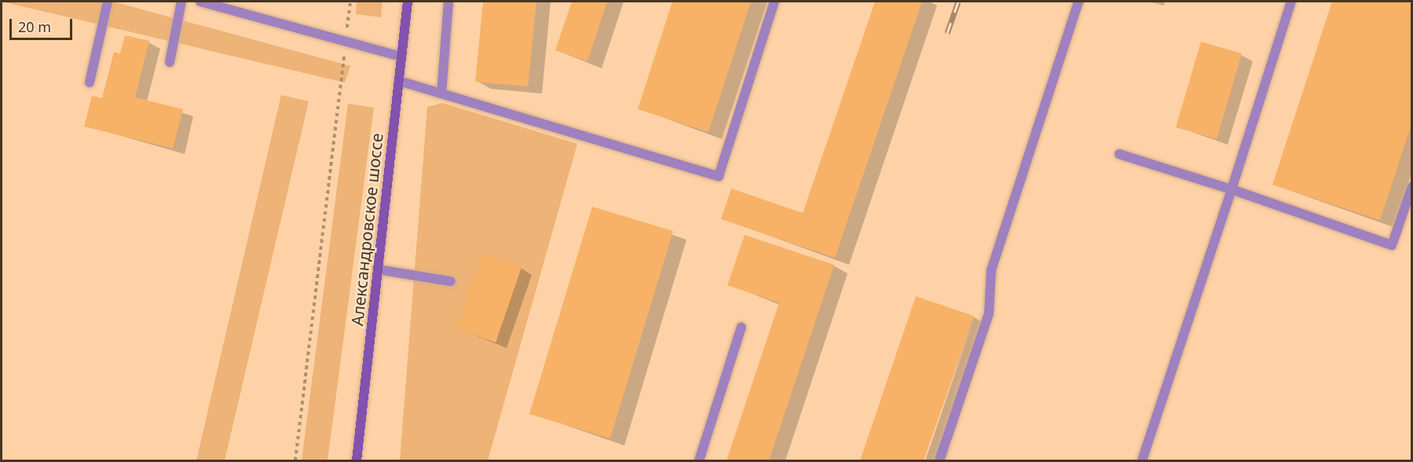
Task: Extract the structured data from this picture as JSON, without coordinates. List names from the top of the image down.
{
  "streets": {
    "main road": ["Александровское шоссе"]
  },
  "scale_bar": "20 m"
}
